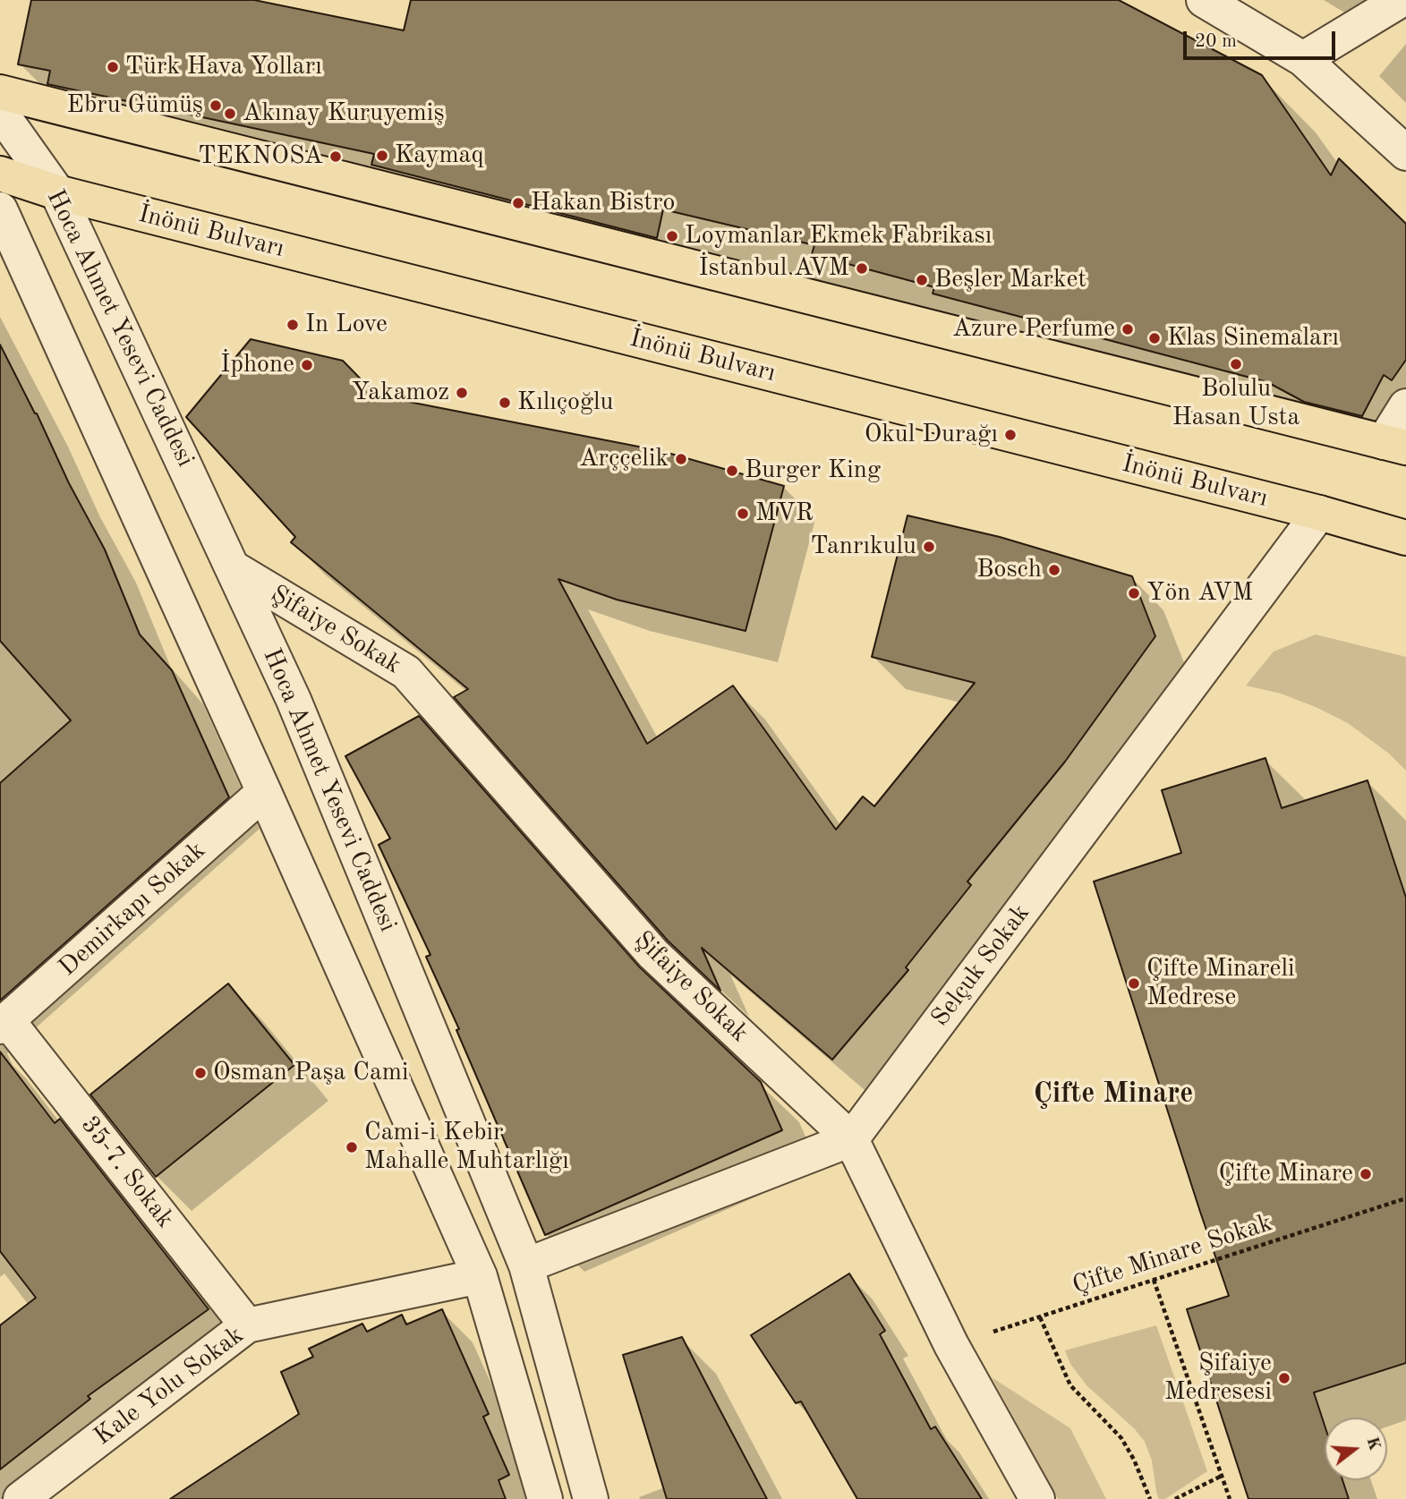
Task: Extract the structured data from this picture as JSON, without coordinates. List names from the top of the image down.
{
  "streets": {
    "main road": ["İnönü Bulvarı"],
    "street": [
      "Hoca Ahmet Yesevi Caddesi",
      "Şifaiye Sokak",
      "Demirkapı Sokak",
      "Selçuk Sokak",
      "35-7. Sokak",
      "Kale Yolu Sokak"
    ],
    "path": ["Çifte Minare Sokak"]
  },
  "crossings": [
    ["İnönü Bulvarı", "Hoca Ahmet Yesevi Caddesi"],
    ["İnönü Bulvarı", "Selçuk Sokak"],
    ["Hoca Ahmet Yesevi Caddesi", "Şifaiye Sokak"],
    ["Şifaiye Sokak", "Selçuk Sokak"],
    ["Şifaiye Sokak", "Çifte Minare Sokak"],
    ["Demirkapı Sokak", "35-7. Sokak"],
    ["35-7. Sokak", "Kale Yolu Sokak"]
  ],
  "districts": ["Çifte Minare"],
  "places": [
    "Türk Hava Yolları",
    "Ebru Gümüş",
    "Akınay Kuruyemiş",
    "Kaymaq",
    "TEKNOSA",
    "Hakan Bistro",
    "Loymanlar Ekmek Fabrikası",
    "İstanbul AVM",
    "Beşler Market",
    "In Love",
    "Azure Perfume",
    "Klas Sinemaları",
    "Bolulu Hasan Usta",
    "İphone",
    "Yakamoz",
    "Kılıçoğlu",
    "Okul Durağı",
    "Arççelik",
    "Burger King",
    "MVR",
    "Tanrıkulu",
    "Bosch",
    "Yön AVM",
    "Çifte Minareli Medrese",
    "Osman Paşa Cami",
    "Cami-i Kebir Mahalle Muhtarlığı",
    "Çifte Minare",
    "Şifaiye Medresesi"
  ],
  "scale_bar": "20 m",
  "north": "right"
}
